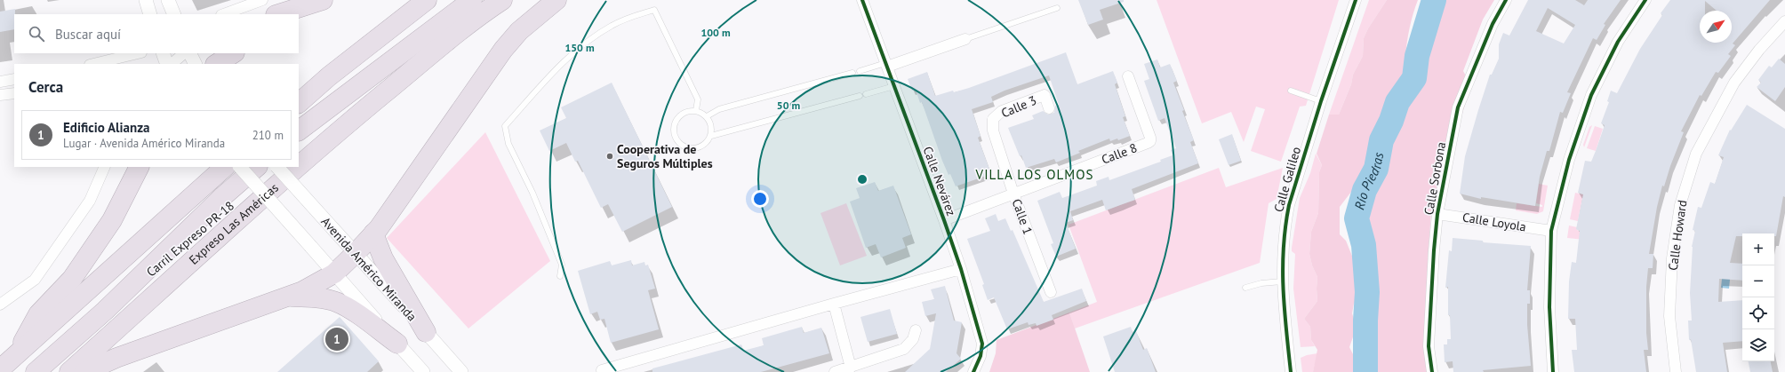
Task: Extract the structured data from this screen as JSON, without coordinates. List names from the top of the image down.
{
  "streets": {
    "highway": ["Expreso Las Américas", "Carril Expreso PR-18"],
    "street": [
      "Calle 3",
      "Calle 8",
      "Calle Sorbona",
      "Calle Galileo",
      "Calle Nevárez",
      "Calle 1",
      "Calle Loyola",
      "Calle Howard",
      "Avenida Américo Miranda"
    ]
  },
  "crossings": [
    ["Calle 3", "Calle 1"],
    ["Calle 8", "Calle Nevárez"],
    ["Calle 8", "Calle 1"],
    ["Calle Sorbona", "Calle Loyola"]
  ],
  "districts": ["VILLA LOS OLMOS"],
  "water": ["Río Piedras"],
  "places": ["Cooperativa de Seguros Múltiples"],
  "north": "top right",
  "page": {
    "search": "Buscar aquí",
    "heading": "Cerca",
    "list": [
      {
        "mark": "1",
        "name": "Edificio Alianza",
        "note": "Lugar · Avenida Américo Miranda",
        "value": "210 m"
      }
    ],
    "map_buttons": ["+", "−"],
    "pins": "1"
  },
  "rings": ["100 m", "150 m", "50 m"]
}
